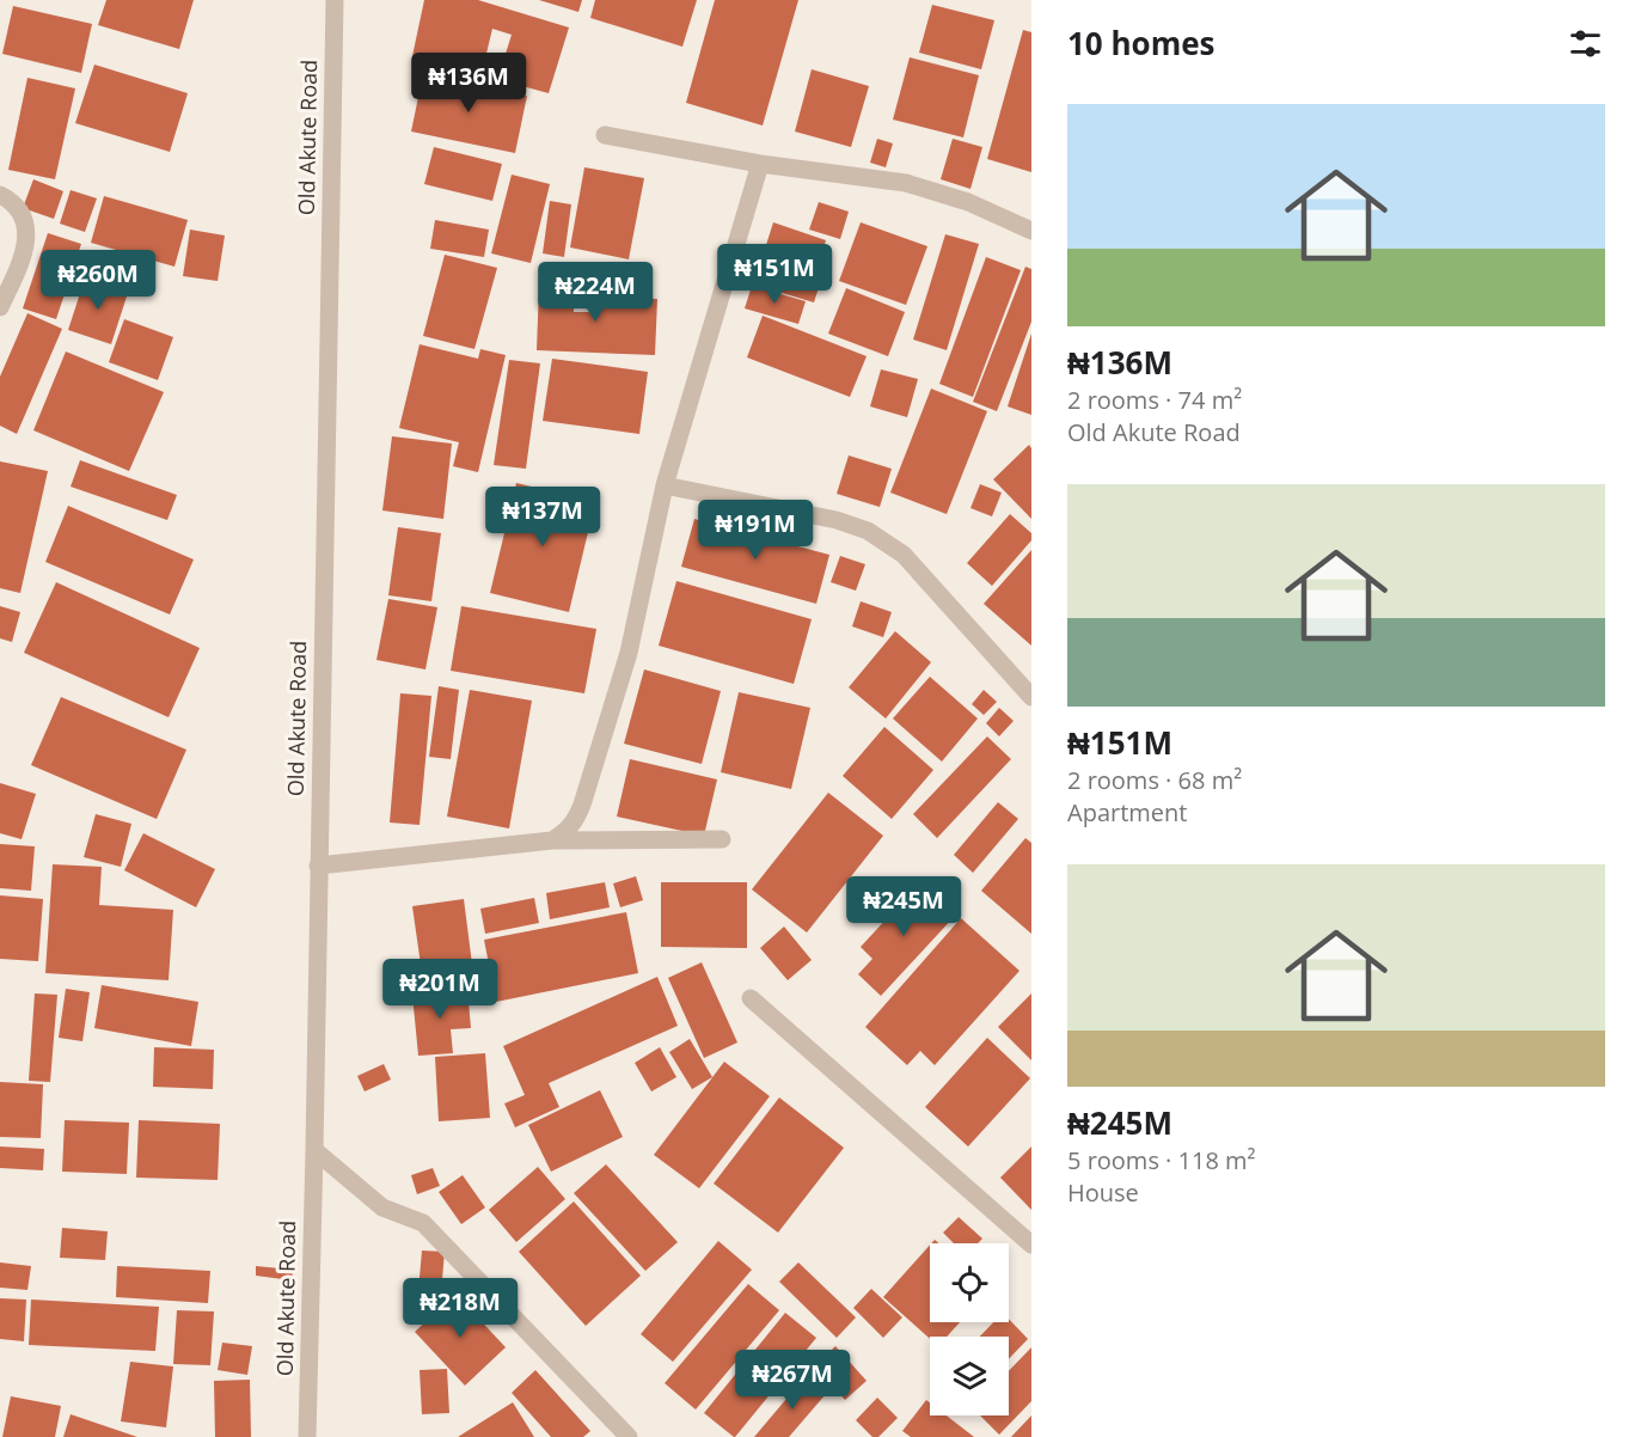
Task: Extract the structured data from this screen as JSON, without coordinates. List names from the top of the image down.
{
  "streets": {
    "street": ["Old Akute Road"]
  },
  "page": {
    "heading": "10 homes",
    "price": [
      "₦136M",
      "₦151M",
      "₦260M",
      "₦224M",
      "₦137M",
      "₦191M",
      "₦245M",
      "₦201M",
      "₦218M",
      "₦267M"
    ],
    "list": [
      {
        "name": "₦136M",
        "note": "2 rooms · 74 m² · Old Akute Road"
      },
      {
        "name": "₦151M",
        "note": "2 rooms · 68 m² · Apartment"
      },
      {
        "name": "₦245M",
        "note": "5 rooms · 118 m² · House"
      }
    ]
  }
}
